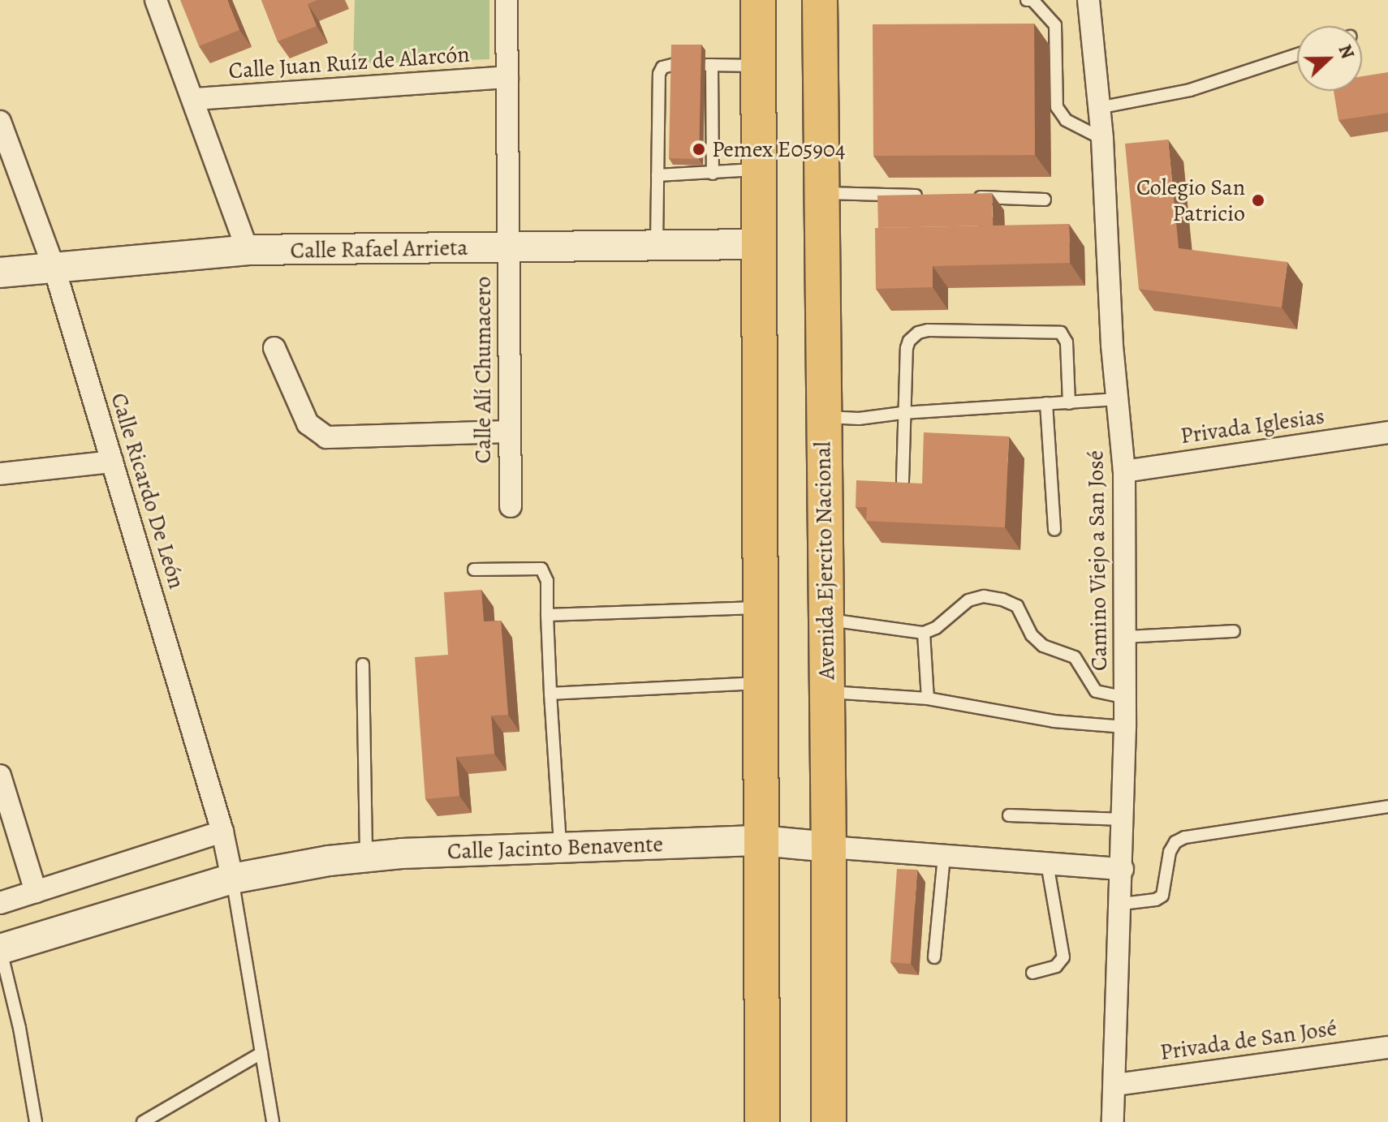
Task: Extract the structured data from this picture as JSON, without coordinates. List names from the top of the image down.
{
  "streets": {
    "main road": ["Avenida Ejercito Nacional"],
    "street": [
      "Calle Juan Ruíz de Alarcón",
      "Calle Rafael Arrieta",
      "Calle Alí Chumacero",
      "Privada Iglesias",
      "Calle Ricardo De León",
      "Camino Viejo a San José",
      "Calle Jacinto Benavente",
      "Privada de San José"
    ]
  },
  "crossings": [
    ["Calle Juan Ruíz de Alarcón", "Calle Alí Chumacero"],
    ["Calle Rafael Arrieta", "Calle Alí Chumacero"],
    ["Calle Rafael Arrieta", "Calle Ricardo De León"],
    ["Privada Iglesias", "Camino Viejo a San José"],
    ["Calle Ricardo De León", "Calle Jacinto Benavente"],
    ["Avenida Ejercito Nacional", "Calle Jacinto Benavente"],
    ["Camino Viejo a San José", "Calle Jacinto Benavente"],
    ["Camino Viejo a San José", "Privada de San José"]
  ],
  "places": ["Pemex E05904", "Colegio San Patricio"],
  "north": "right"
}
